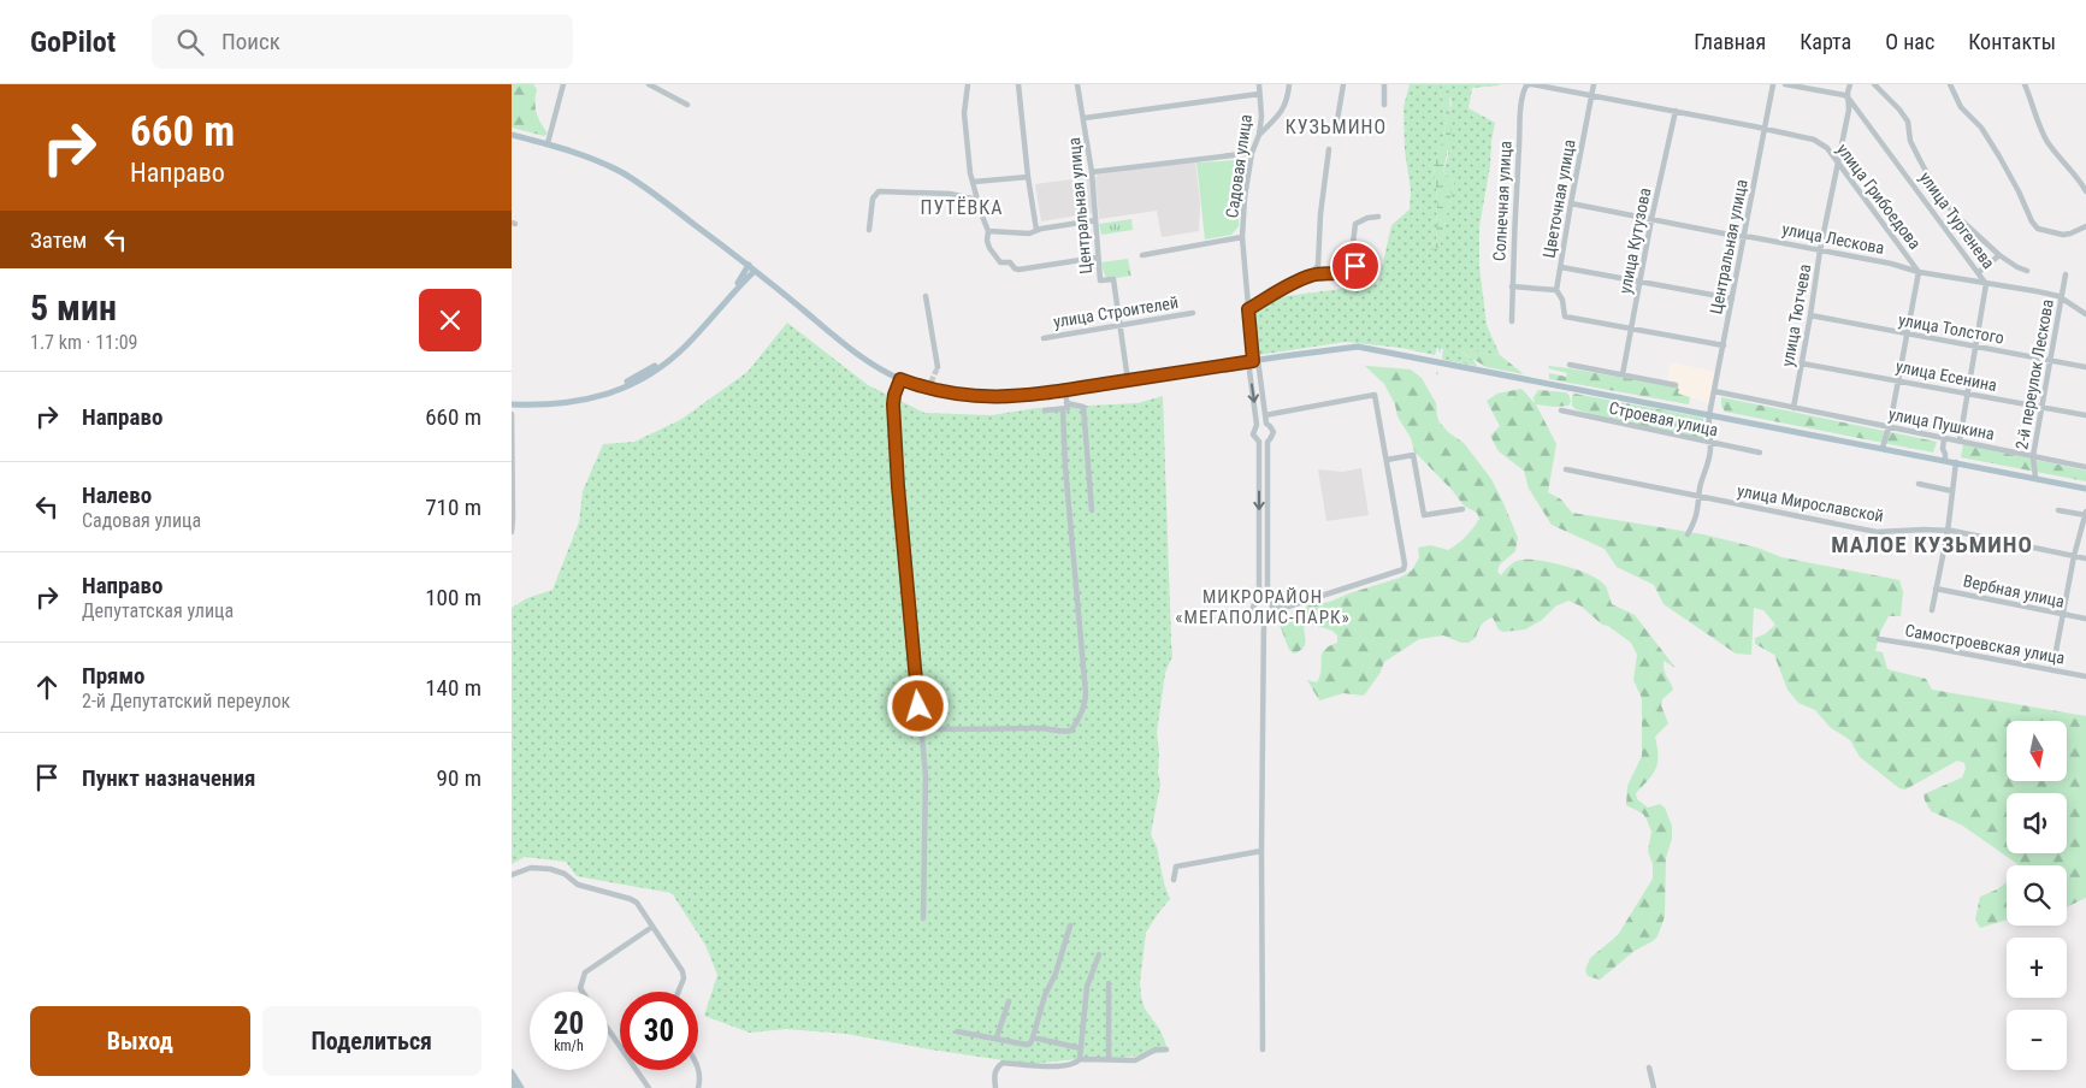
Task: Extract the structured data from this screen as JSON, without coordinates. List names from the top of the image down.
{
  "streets": {
    "street": [
      "Садовая улица",
      "улица Грибоедова",
      "Цветочная улица",
      "Солнечная улица",
      "Центральная улица",
      "улица Тургенева",
      "улица Лескова",
      "улица Кутузова",
      "улица Строителей",
      "улица Тютчева",
      "улица Толстого",
      "2-й переулок Лескова",
      "улица Есенина",
      "Строевая улица",
      "улица Пушкина",
      "улица Мирославской",
      "Вербная улица",
      "Самостроевская улица"
    ]
  },
  "crossings": [
    ["улица Грибоедова", "Цветочная улица"],
    ["улица Грибоедова", "Солнечная улица"],
    ["улица Грибоедова", "Центральная улица"],
    ["улица Грибоедова", "улица Лескова"],
    ["улица Грибоедова", "улица Кутузова"],
    ["улица Грибоедова", "улица Тютчева"],
    ["улица Грибоедова", "улица Толстого"],
    ["улица Грибоедова", "улица Есенина"],
    ["улица Грибоедова", "улица Пушкина"],
    ["Цветочная улица", "улица Лескова"],
    ["Цветочная улица", "улица Кутузова"],
    ["Центральная улица", "улица Лескова"],
    ["Центральная улица", "улица Строителей"],
    ["Центральная улица", "Строевая улица"],
    ["Центральная улица", "улица Пушкина"],
    ["Центральная улица", "улица Мирославской"],
    ["улица Тургенева", "улица Лескова"],
    ["улица Тургенева", "улица Тютчева"],
    ["улица Тургенева", "улица Толстого"],
    ["улица Тургенева", "улица Есенина"],
    ["улица Тургенева", "улица Пушкина"],
    ["улица Лескова", "улица Кутузова"],
    ["улица Лескова", "улица Тютчева"],
    ["улица Лескова", "2-й переулок Лескова"],
    ["улица Тютчева", "улица Толстого"],
    ["улица Тютчева", "улица Есенина"],
    ["улица Тютчева", "улица Пушкина"],
    ["улица Толстого", "2-й переулок Лескова"],
    ["2-й переулок Лескова", "улица Есенина"],
    ["2-й переулок Лескова", "улица Пушкина"]
  ],
  "districts": [
    "КУЗЬМИНО",
    "ПУТЁВКА",
    "МАЛОЕ КУЗЬМИНО",
    "МИКРОРАЙОН «МЕГАПОЛИС-ПАРК»"
  ],
  "north": "bottom",
  "page": {
    "header": "GoPilot",
    "search": "Поиск",
    "nav": [
      "Главная",
      "Карта",
      "О нас",
      "Контакты"
    ],
    "turn": ["660 m", "Направо"],
    "then": "Затем",
    "heading": ["5 мин", "1.7 km · 11:09"],
    "list": [
      {
        "name": "Направо",
        "value": "660 m"
      },
      {
        "name": "Налево",
        "note": "Садовая улица",
        "value": "710 m"
      },
      {
        "name": "Направо",
        "note": "Депутатская улица",
        "value": "100 m"
      },
      {
        "name": "Прямо",
        "note": "2-й Депутатский переулок",
        "value": "140 m"
      },
      {
        "name": "Пункт назначения",
        "value": "90 m"
      }
    ],
    "map_buttons": ["+", "−"],
    "speed": "20 km/h",
    "limit": "30",
    "buttons": ["Выход", "Поделиться"]
  }
}
